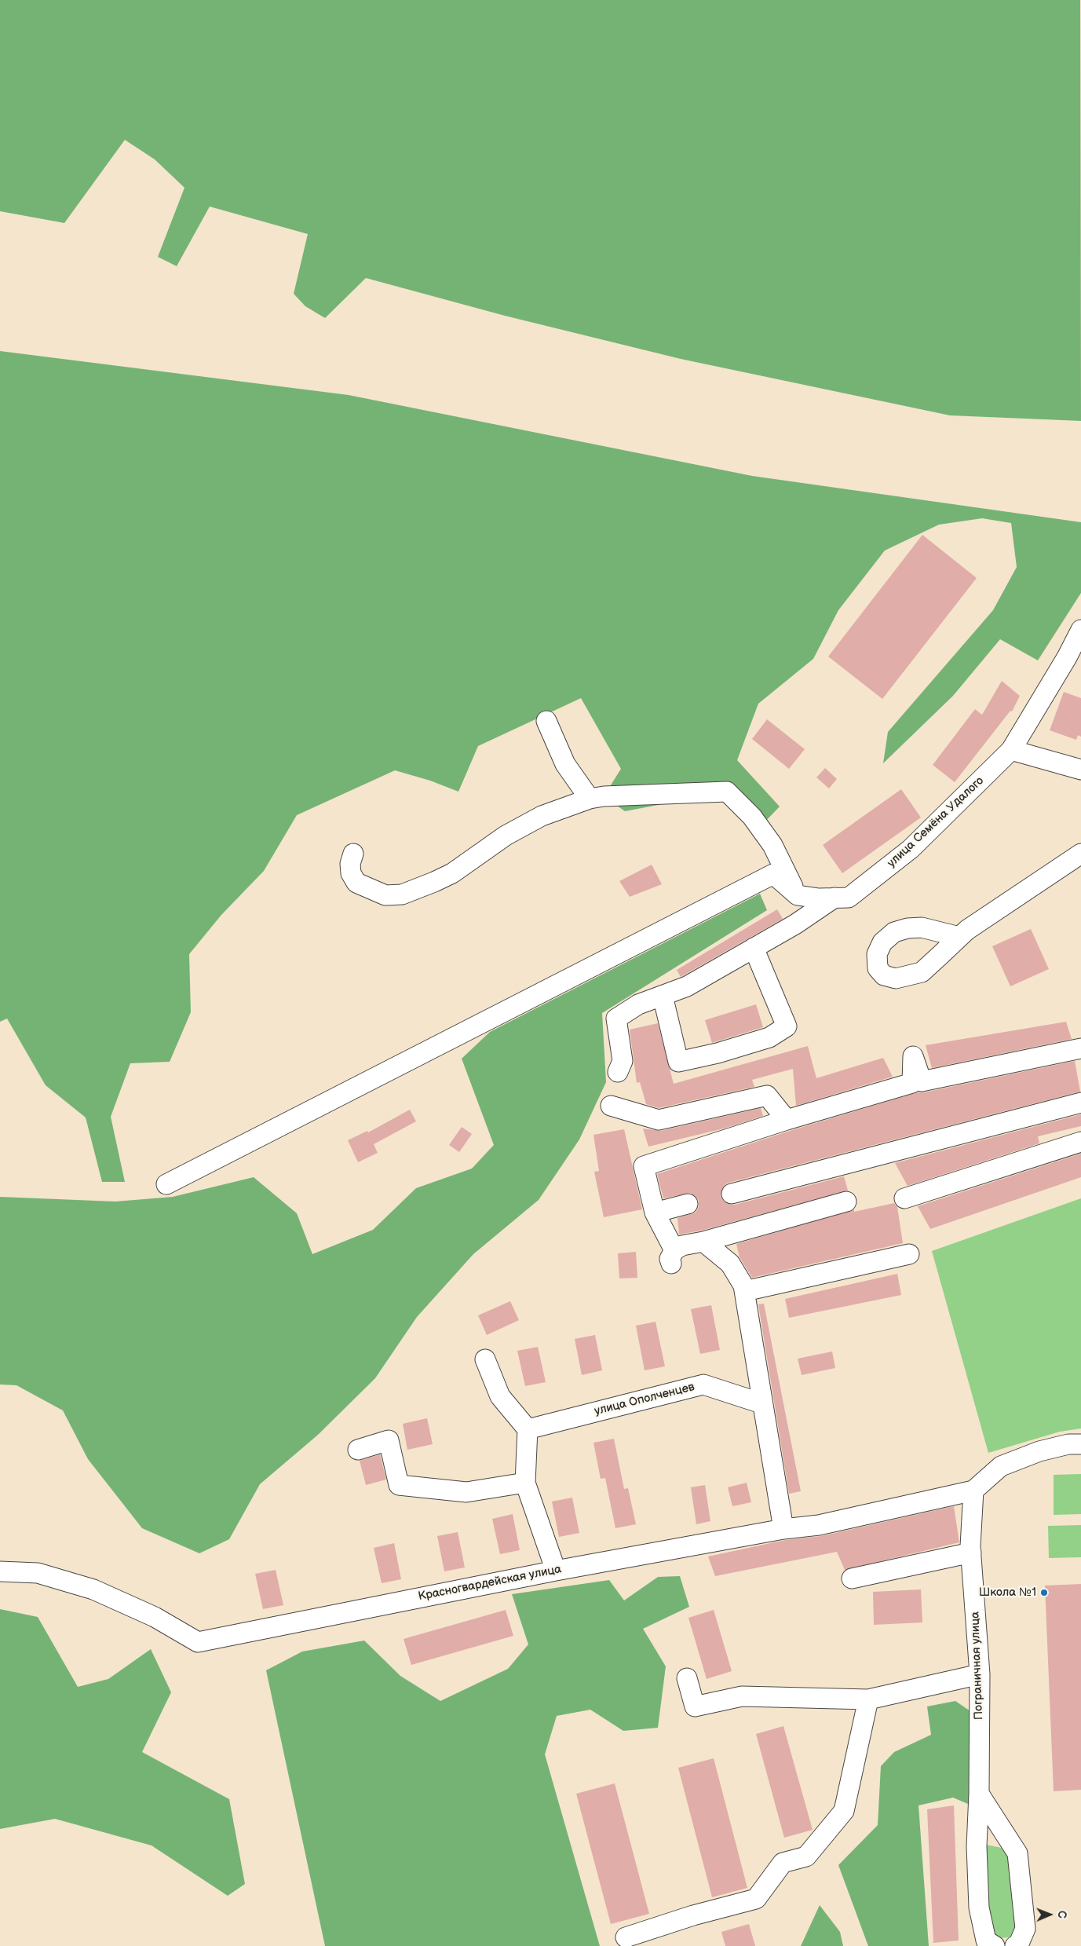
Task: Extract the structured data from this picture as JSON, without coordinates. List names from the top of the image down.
{
  "streets": {
    "street": [
      "улица Семёна Удалого",
      "улица Ополченцев",
      "Красногвардейская улица",
      "Пограничная улица"
    ]
  },
  "crossings": [
    ["Красногвардейская улица", "Пограничная улица"]
  ],
  "places": ["Школа №1"],
  "north": "right"
}
